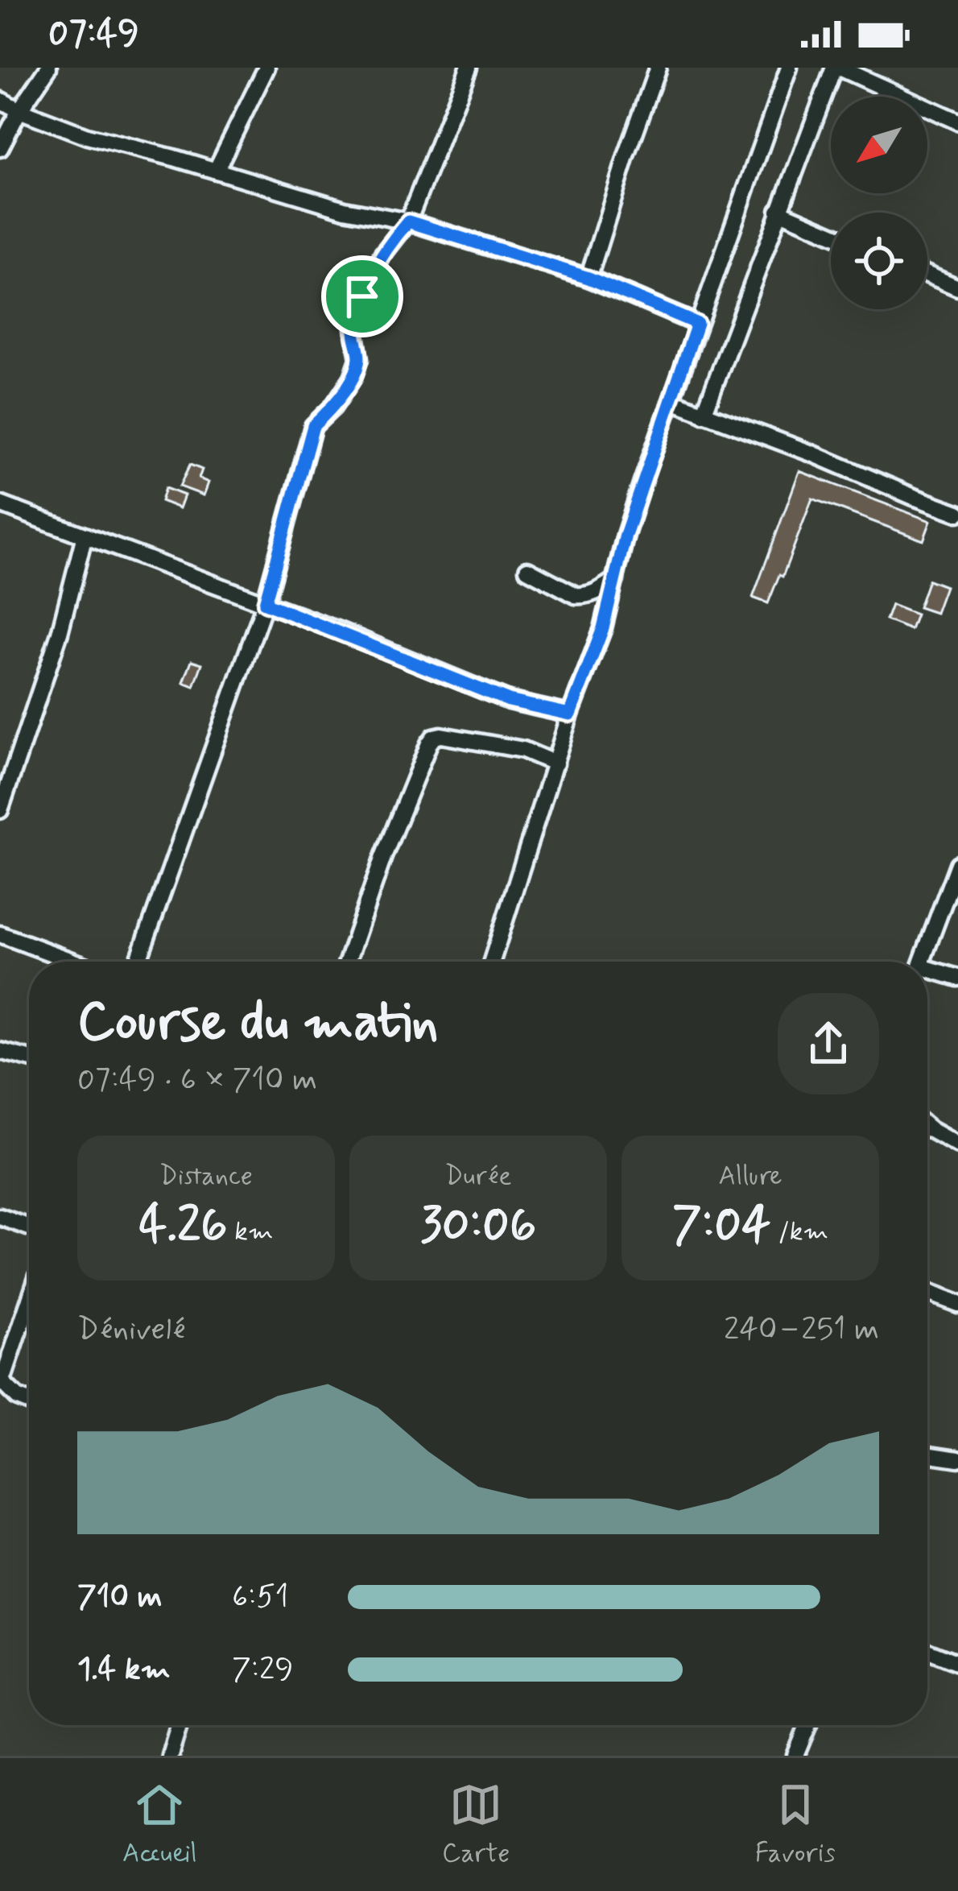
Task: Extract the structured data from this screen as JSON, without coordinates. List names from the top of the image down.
{
  "north": "bottom left",
  "page": {
    "status": "07:49",
    "heading": ["Course du matin", "07:49 · 6 × 710 m"],
    "stats": [
      ["Distance", "4.26 km"],
      ["Durée", "30:06"],
      ["Allure", "7:04 /km"]
    ],
    "chart": ["Dénivelé", "240–251 m"],
    "list": [
      {
        "name": "710 m",
        "note": "6:51"
      },
      {
        "name": "1.4 km",
        "note": "7:29"
      }
    ],
    "tabs": ["Accueil", "Carte", "Favoris"]
  }
}
